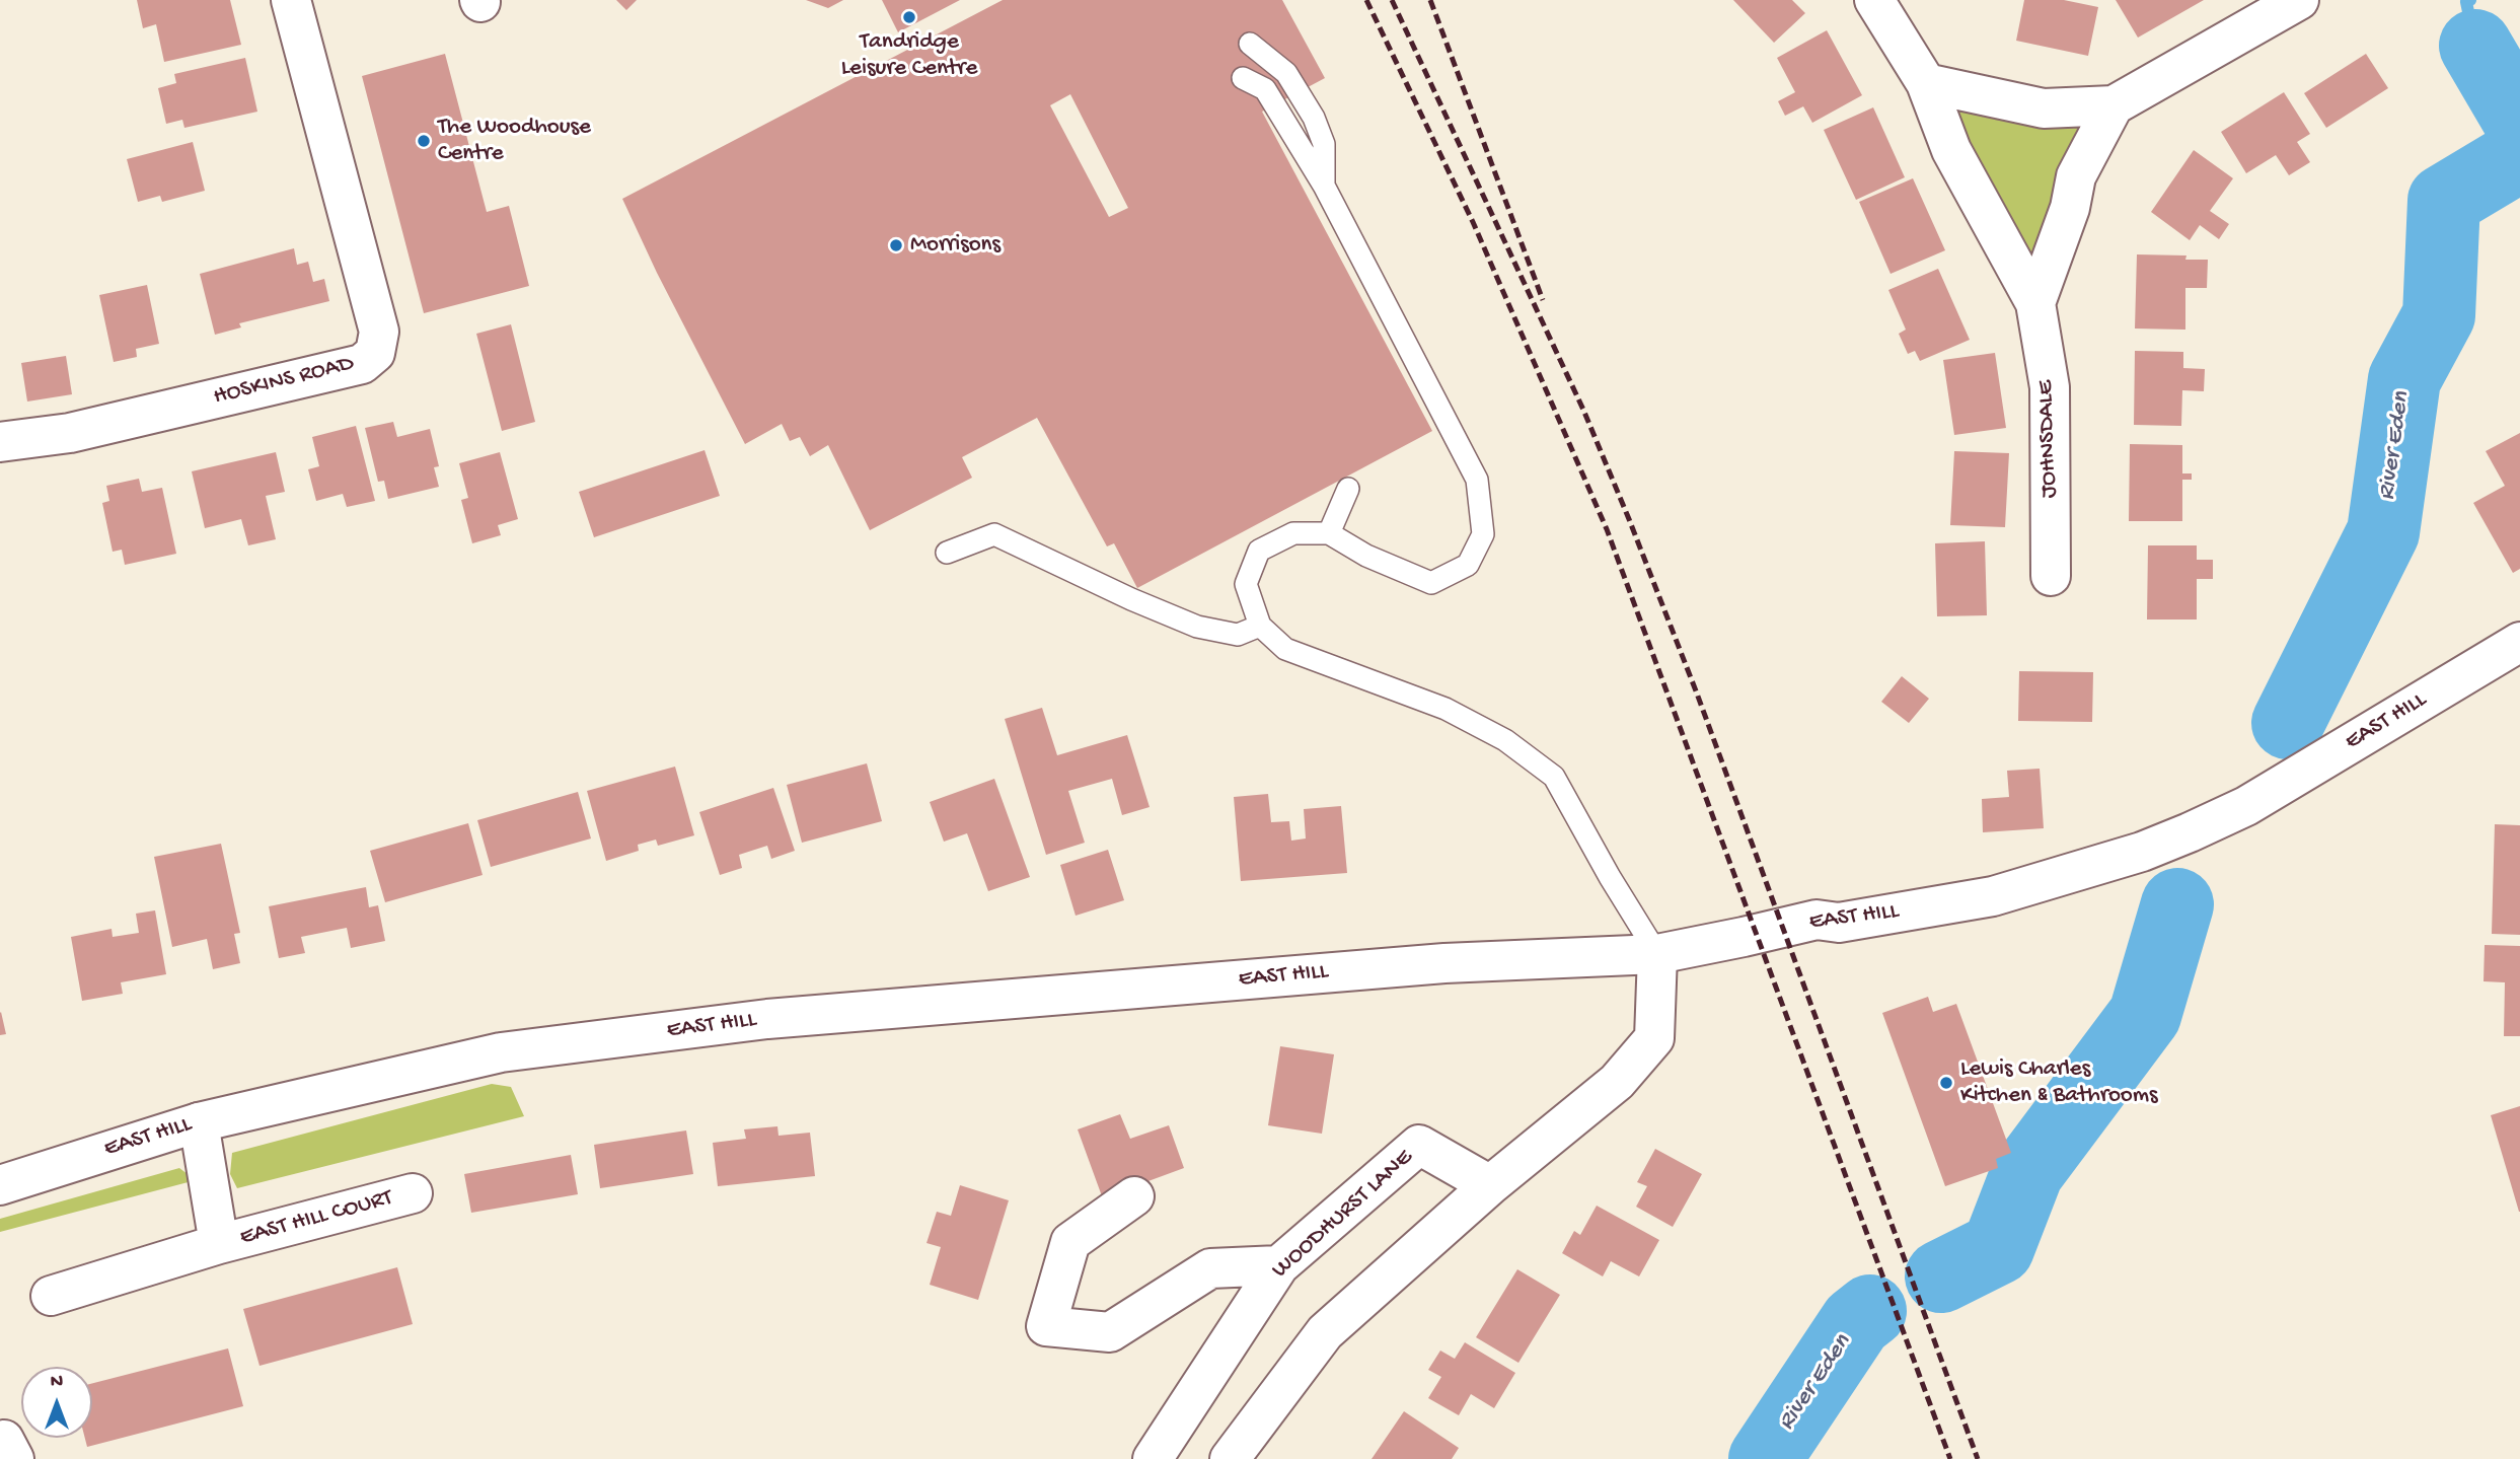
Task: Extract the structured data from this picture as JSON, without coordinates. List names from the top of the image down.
{
  "streets": {
    "street": [
      "HOSKINS ROAD",
      "JOHNSDALE",
      "EAST HILL",
      "WOODHURST LANE",
      "EAST HILL COURT"
    ]
  },
  "crossings": [
    ["EAST HILL", "EAST HILL COURT"]
  ],
  "water": ["River Eden"],
  "places": [
    "Tandridge Leisure Centre",
    "The Woodhouse Centre",
    "Morrisons",
    "Lewis Charles Kitchen & Bathrooms"
  ],
  "north": "top"
}
